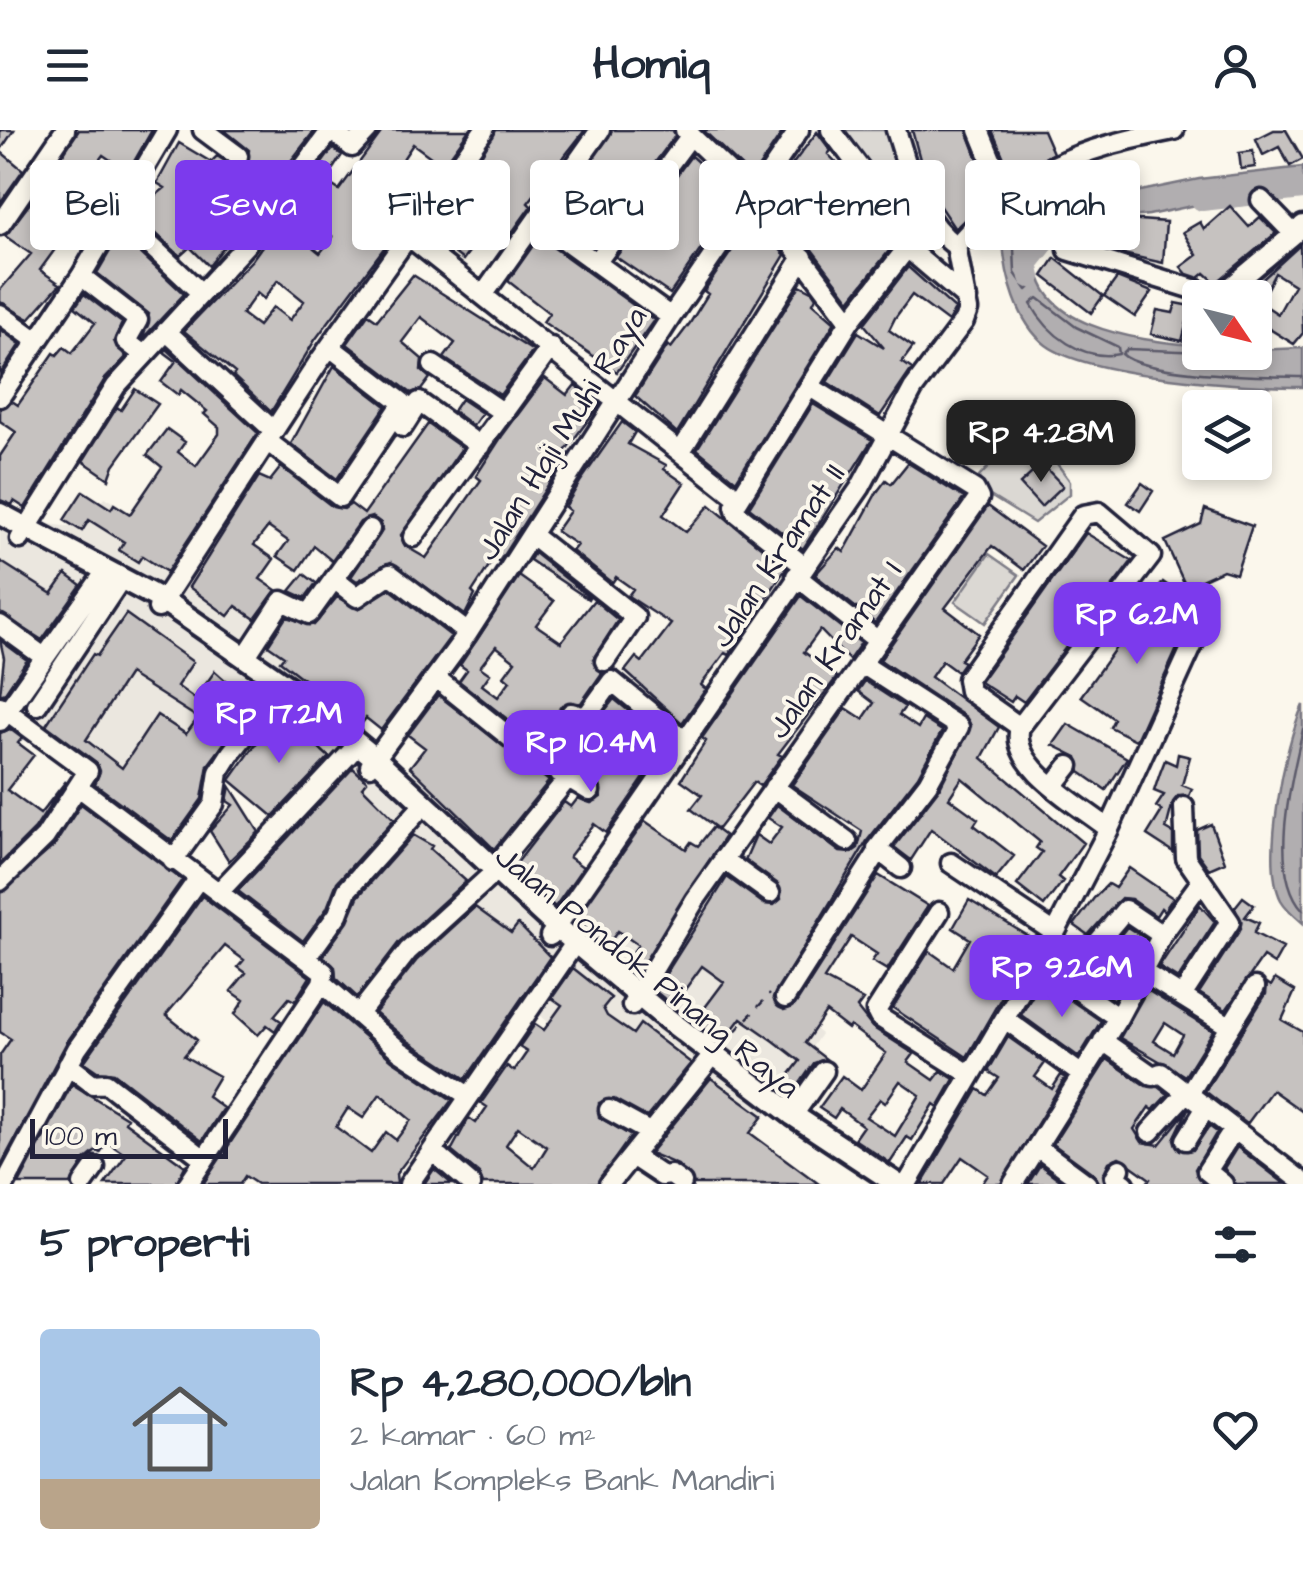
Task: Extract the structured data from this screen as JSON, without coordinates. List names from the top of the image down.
{
  "streets": {
    "main road": ["Jalan Pondok Pinang Raya"],
    "street": ["Jalan Haji Muhi Raya", "Jalan Kramat II", "Jalan Kramat I"]
  },
  "crossings": [
    ["Jalan Haji Muhi Raya", "Jalan Pondok Pinang Raya"],
    ["Jalan Kramat II", "Jalan Kramat I"],
    ["Jalan Kramat II", "Jalan Pondok Pinang Raya"],
    ["Jalan Kramat I", "Jalan Pondok Pinang Raya"]
  ],
  "scale_bar": "100 m",
  "north": "bottom right",
  "page": {
    "header": "Homiq",
    "chip": [
      "Beli",
      "Sewa",
      "Filter",
      "Baru",
      "Apartemen",
      "Rumah"
    ],
    "price": [
      "Rp 4.28M",
      "Rp 6.2M",
      "Rp 17.2M",
      "Rp 10.4M",
      "Rp 9.26M"
    ],
    "scale": "100 m",
    "heading": "5 properti",
    "list": [
      {
        "name": "Rp 4,280,000/bln",
        "note": "2 kamar · 60 m² · Jalan Kompleks Bank Mandiri"
      }
    ]
  }
}
